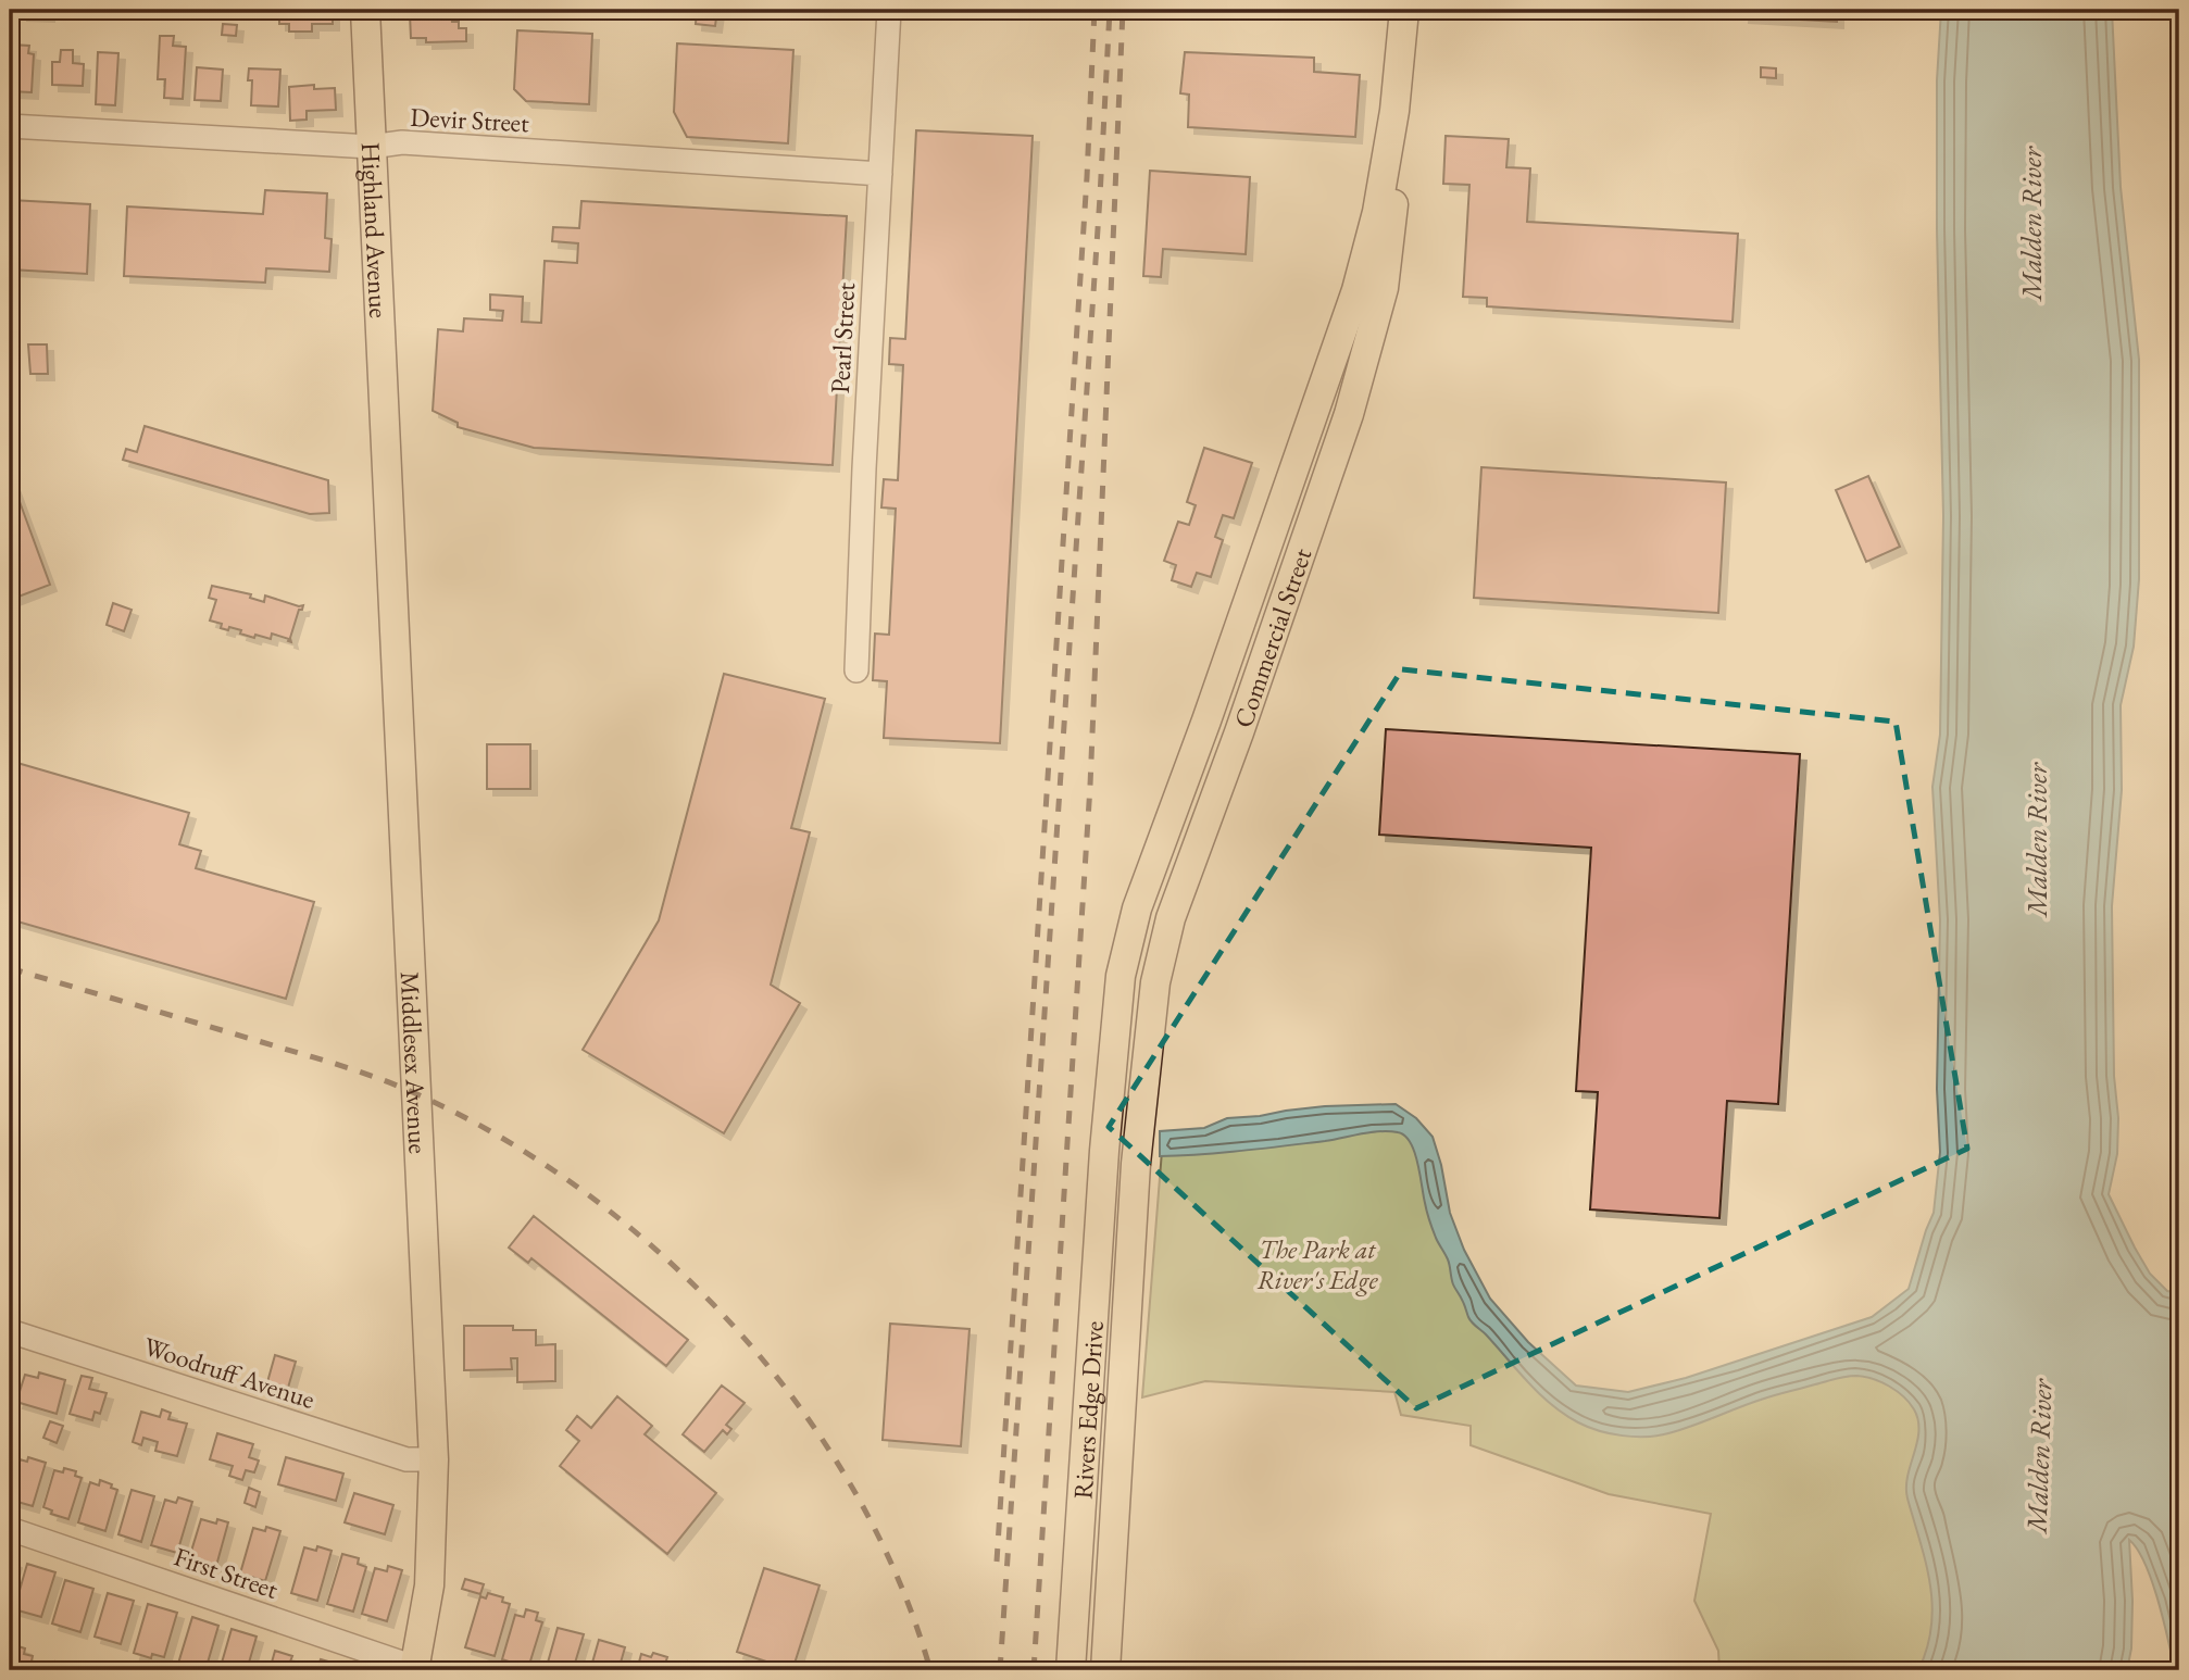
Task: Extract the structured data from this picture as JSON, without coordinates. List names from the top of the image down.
{
  "streets": {
    "main road": [
      "Highland Avenue",
      "Commercial Street",
      "Middlesex Avenue",
      "Rivers Edge Drive"
    ],
    "street": [
      "Devir Street",
      "Pearl Street",
      "Woodruff Avenue",
      "First Street"
    ]
  },
  "crossings": [
    ["Devir Street", "Highland Avenue"],
    ["Devir Street", "Pearl Street"],
    ["Highland Avenue", "Middlesex Avenue"],
    ["Commercial Street", "Rivers Edge Drive"],
    ["Middlesex Avenue", "Woodruff Avenue"],
    ["Middlesex Avenue", "First Street"]
  ],
  "water": ["Malden River"],
  "parks": ["The Park at River's Edge"]
}
